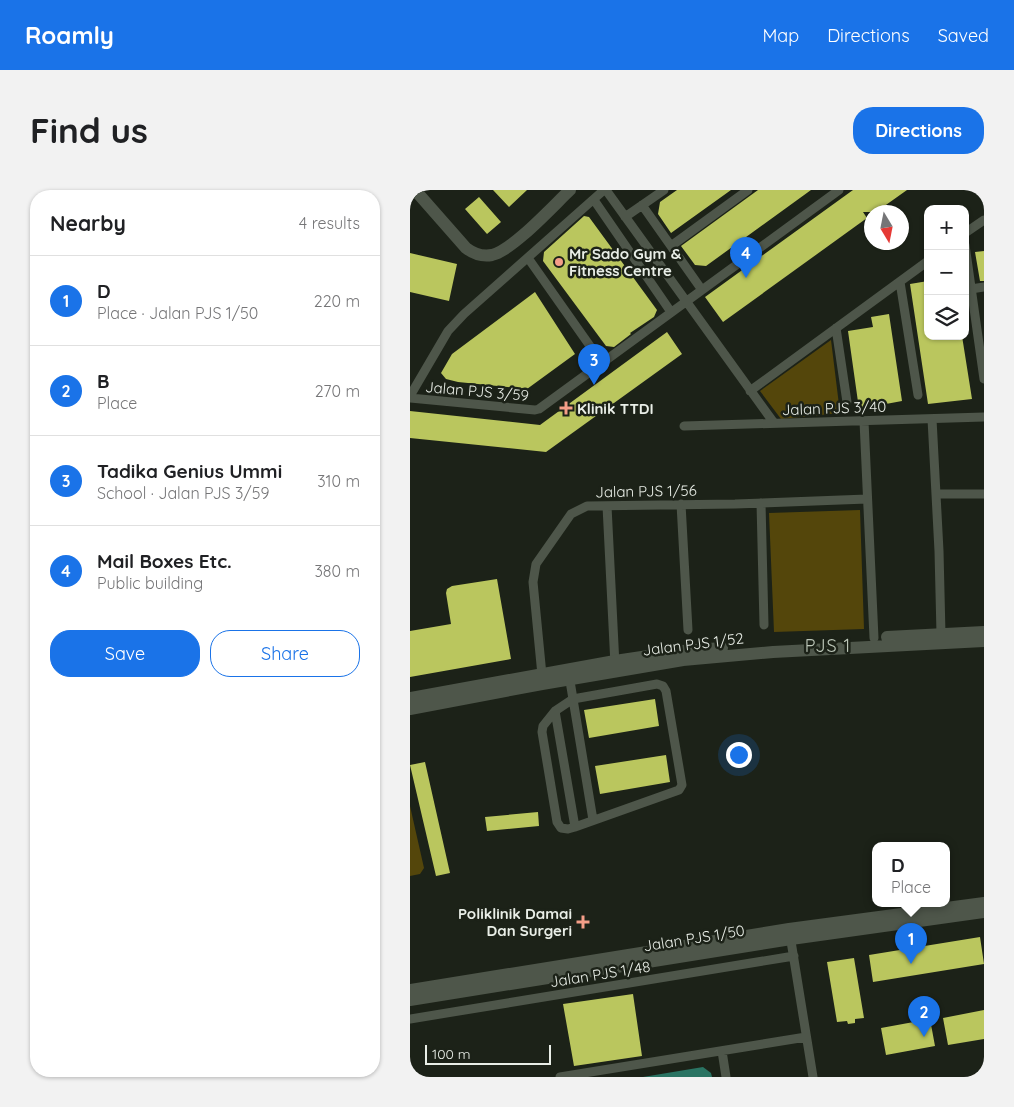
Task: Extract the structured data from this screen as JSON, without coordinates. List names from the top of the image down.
{
  "streets": {
    "street": [
      "Jalan PJS 3/59",
      "Jalan PJS 3/40",
      "Jalan PJS 1/56",
      "Jalan PJS 1/52",
      "Jalan PJS 1/50",
      "Jalan PJS 1/48"
    ]
  },
  "crossings": [
    ["Jalan PJS 1/56", "Jalan PJS 1/52"]
  ],
  "districts": ["PJS 1"],
  "places": {
    "other": ["Mr Sado Gym & Fitness Centre"],
    "health": ["Klinik TTDI", "Poliklinik Damai Dan Surgeri"]
  },
  "scale_bar": "100 m",
  "north": "bottom",
  "page": {
    "header": "Roamly",
    "nav": ["Map", "Directions", "Saved"],
    "buttons": [
      "Directions",
      ["Save", "Share"]
    ],
    "title": "Find us",
    "heading": ["Nearby", "4 results"],
    "map_buttons": ["+", "−"],
    "pins": [
      "4",
      "3",
      "1",
      "2"
    ],
    "list": [
      {
        "mark": "1",
        "name": "D",
        "note": "Place · Jalan PJS 1/50",
        "value": "220 m"
      },
      {
        "mark": "2",
        "name": "B",
        "note": "Place",
        "value": "270 m"
      },
      {
        "mark": "3",
        "name": "Tadika Genius Ummi",
        "note": "School · Jalan PJS 3/59",
        "value": "310 m"
      },
      {
        "mark": "4",
        "name": "Mail Boxes Etc.",
        "note": "Public building",
        "value": "380 m"
      }
    ],
    "popup": ["D", "Place"],
    "scale": "100 m"
  }
}
